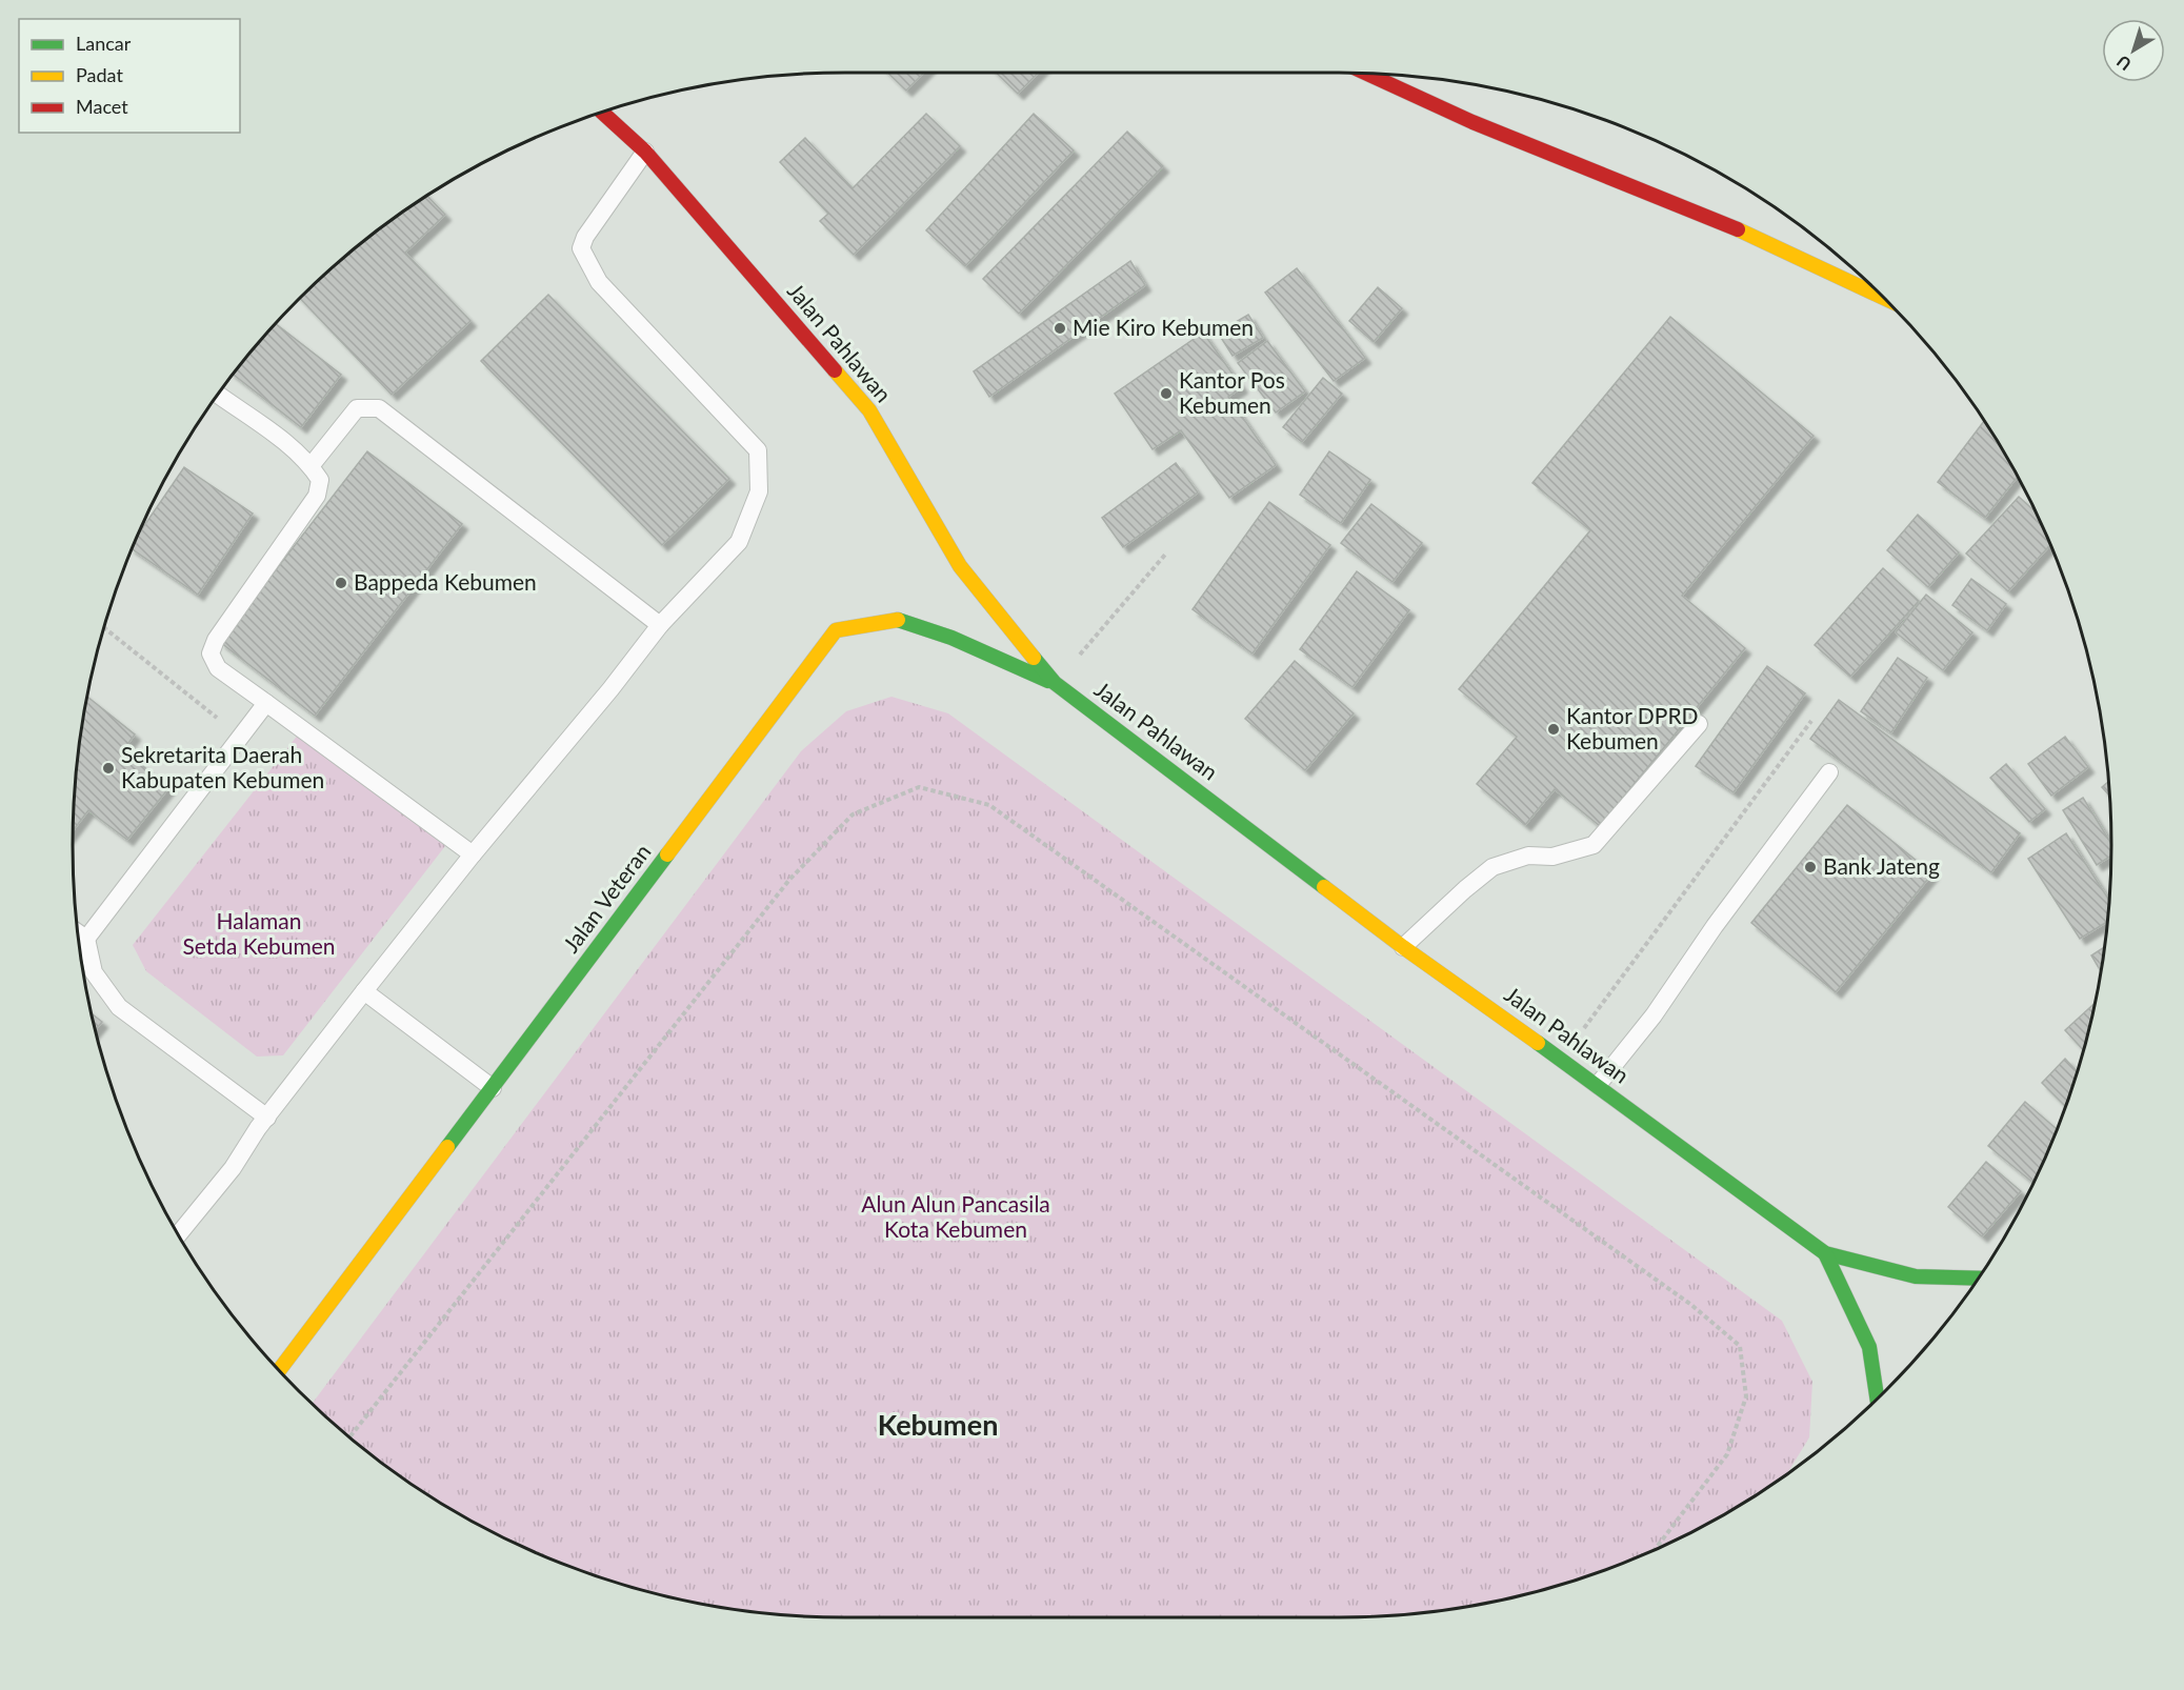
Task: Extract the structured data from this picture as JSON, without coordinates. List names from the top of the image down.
{
  "streets": {
    "main road": ["Jalan Pahlawan", "Jalan Veteran"]
  },
  "crossings": [
    ["Jalan Pahlawan", "Jalan Veteran"]
  ],
  "districts": ["Kebumen"],
  "parks": ["Halaman Setda Kebumen", "Alun Alun Pancasila Kota Kebumen"],
  "places": [
    "Mie Kiro Kebumen",
    "Kantor Pos Kebumen",
    "Bappeda Kebumen",
    "Kantor DPRD Kebumen",
    "Sekretarita Daerah Kabupaten Kebumen",
    "Bank Jateng"
  ],
  "legend": ["Lancar", "Padat", "Macet"],
  "north": "bottom left"
}
